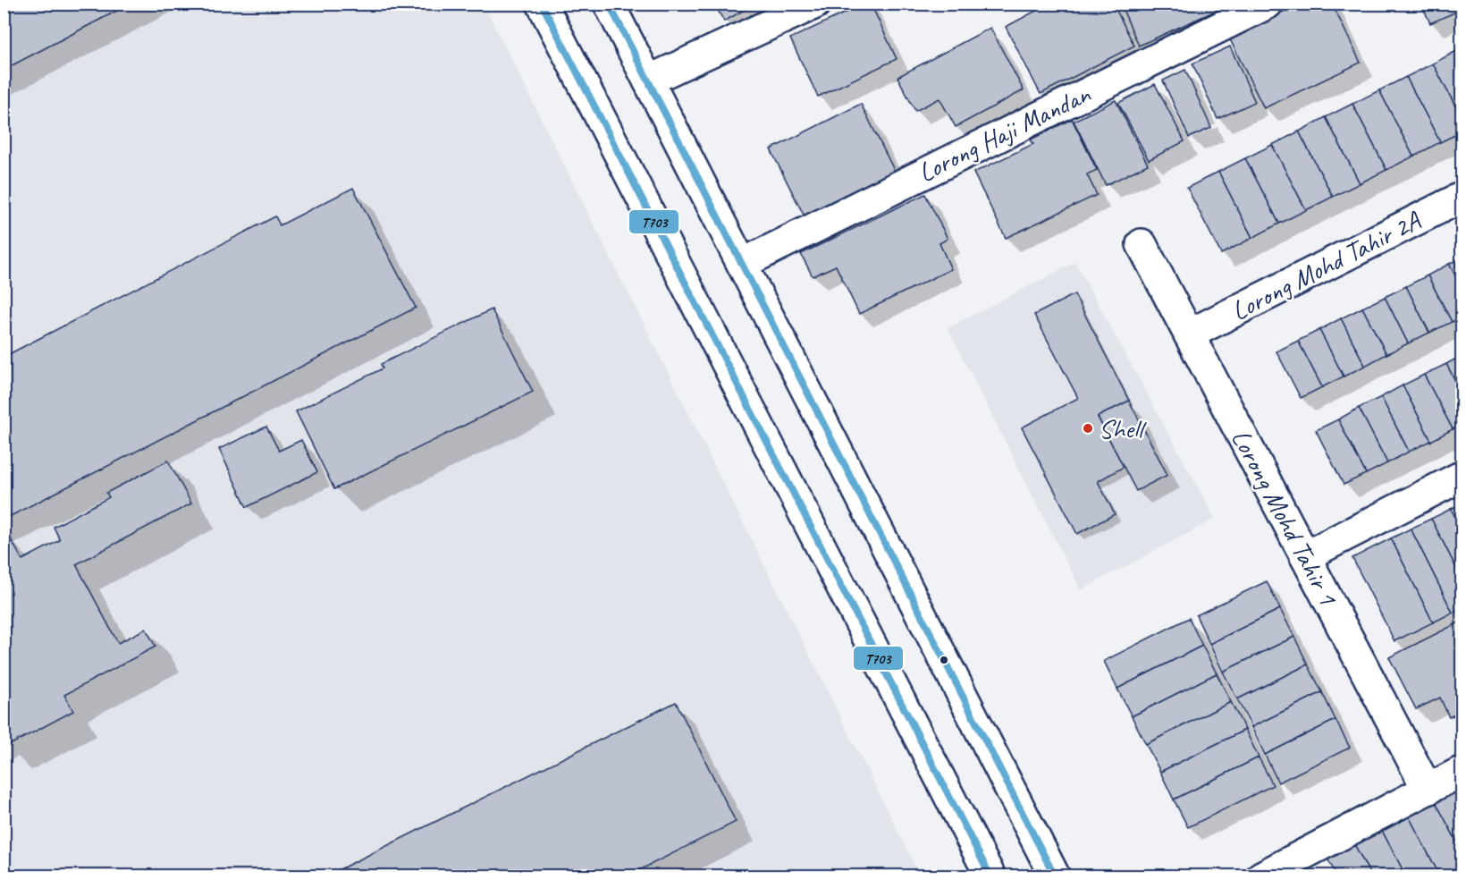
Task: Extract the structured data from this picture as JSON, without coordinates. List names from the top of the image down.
{
  "streets": {
    "street": ["Lorong Haji Mandan", "Lorong Mohd Tahir 2A", "Lorong Mohd Tahir 1"]
  },
  "crossings": [
    ["Lorong Mohd Tahir 2A", "Lorong Mohd Tahir 1"]
  ],
  "places": ["Shell"],
  "lines": ["transit line T703"]
}
